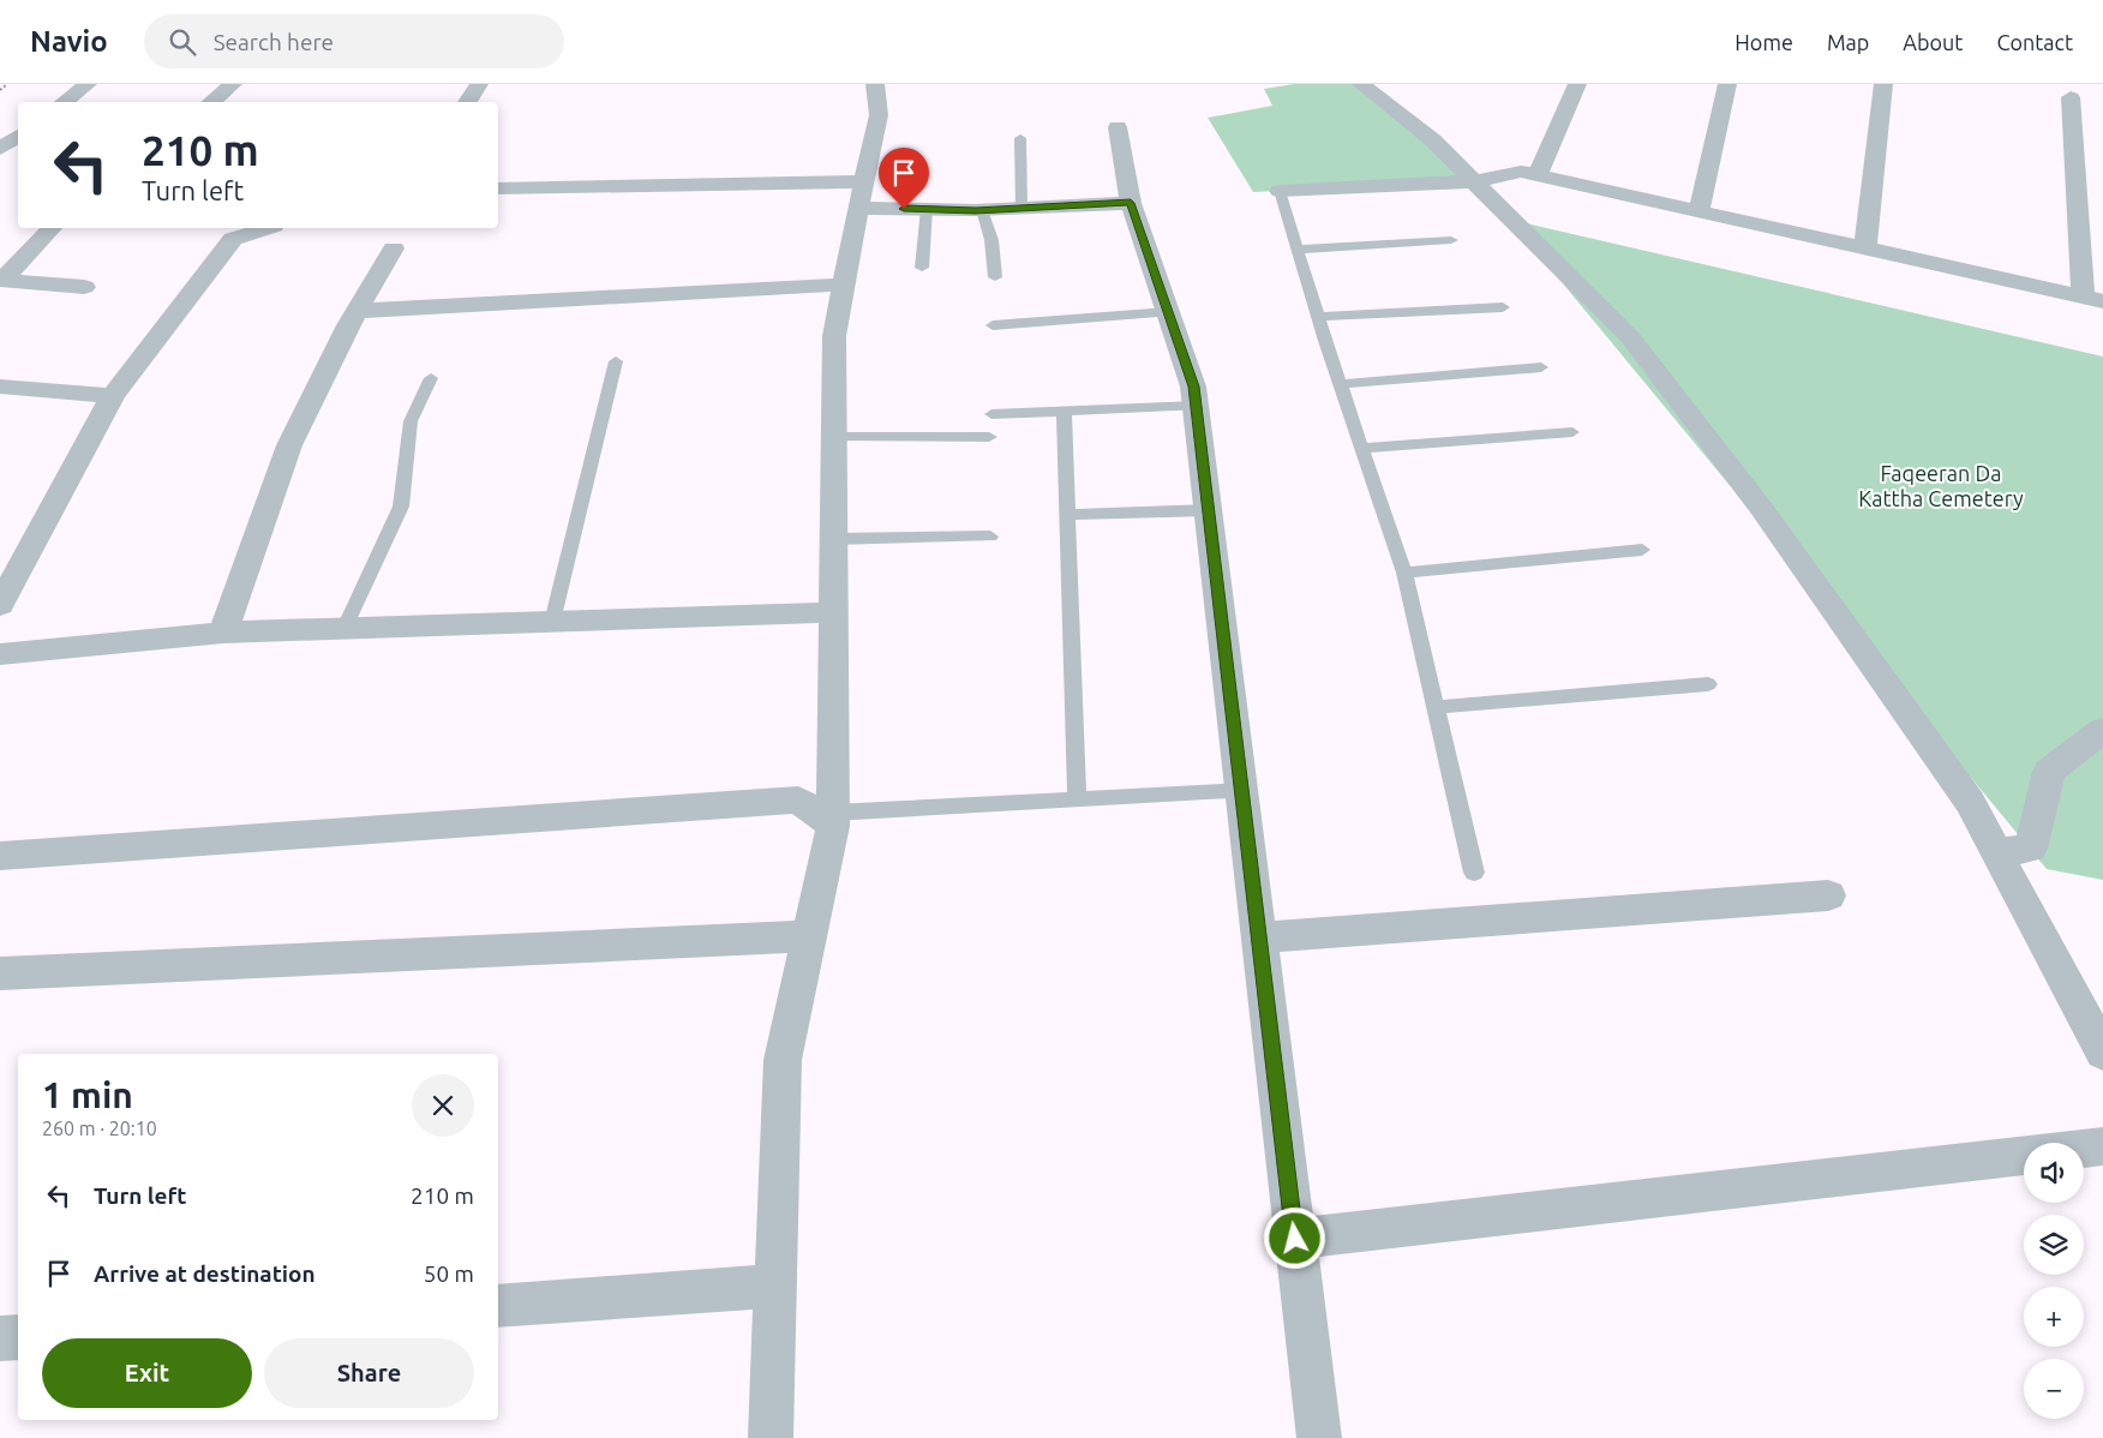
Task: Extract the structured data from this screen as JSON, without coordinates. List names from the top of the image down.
{
  "parks": ["Faqeeran Da Kattha Cemetery"],
  "page": {
    "header": "Navio",
    "search": "Search here",
    "nav": [
      "Home",
      "Map",
      "About",
      "Contact"
    ],
    "turn": ["210 m", "Turn left"],
    "heading": ["1 min", "260 m · 20:10"],
    "map_buttons": ["+", "−"],
    "list": [
      {
        "name": "Turn left",
        "value": "210 m"
      },
      {
        "name": "Arrive at destination",
        "value": "50 m"
      }
    ],
    "buttons": ["Exit", "Share"]
  }
}
